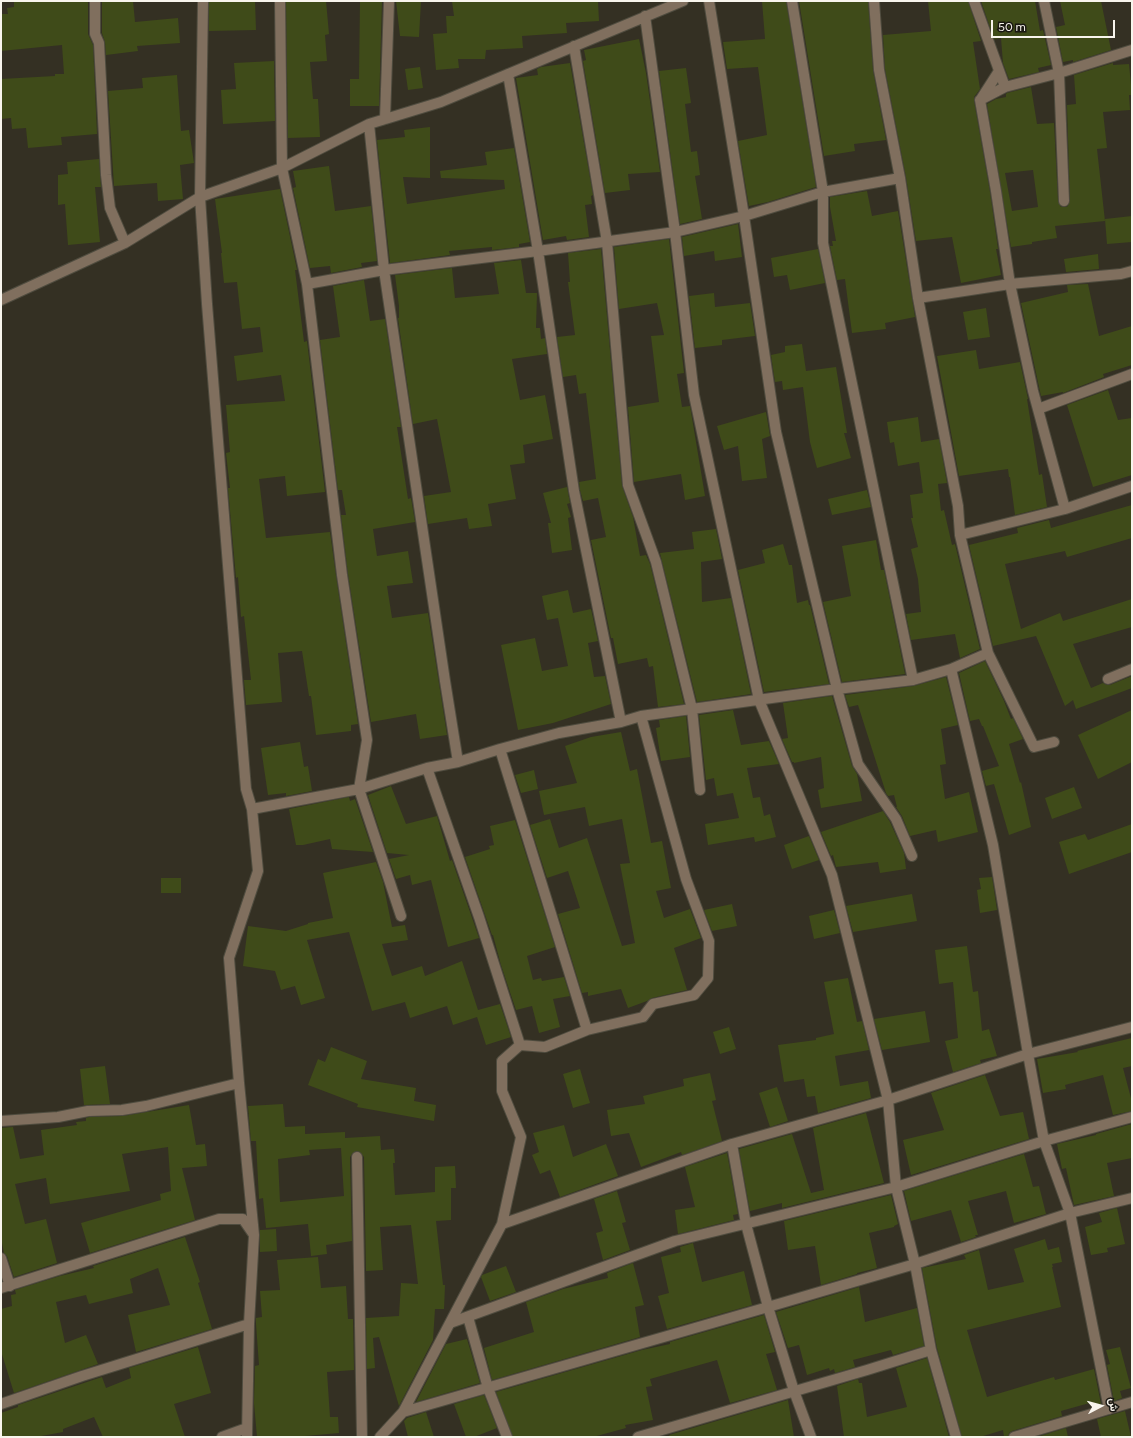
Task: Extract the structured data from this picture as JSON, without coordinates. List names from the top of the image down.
{
  "scale_bar": "50 m",
  "north": "right"
}
